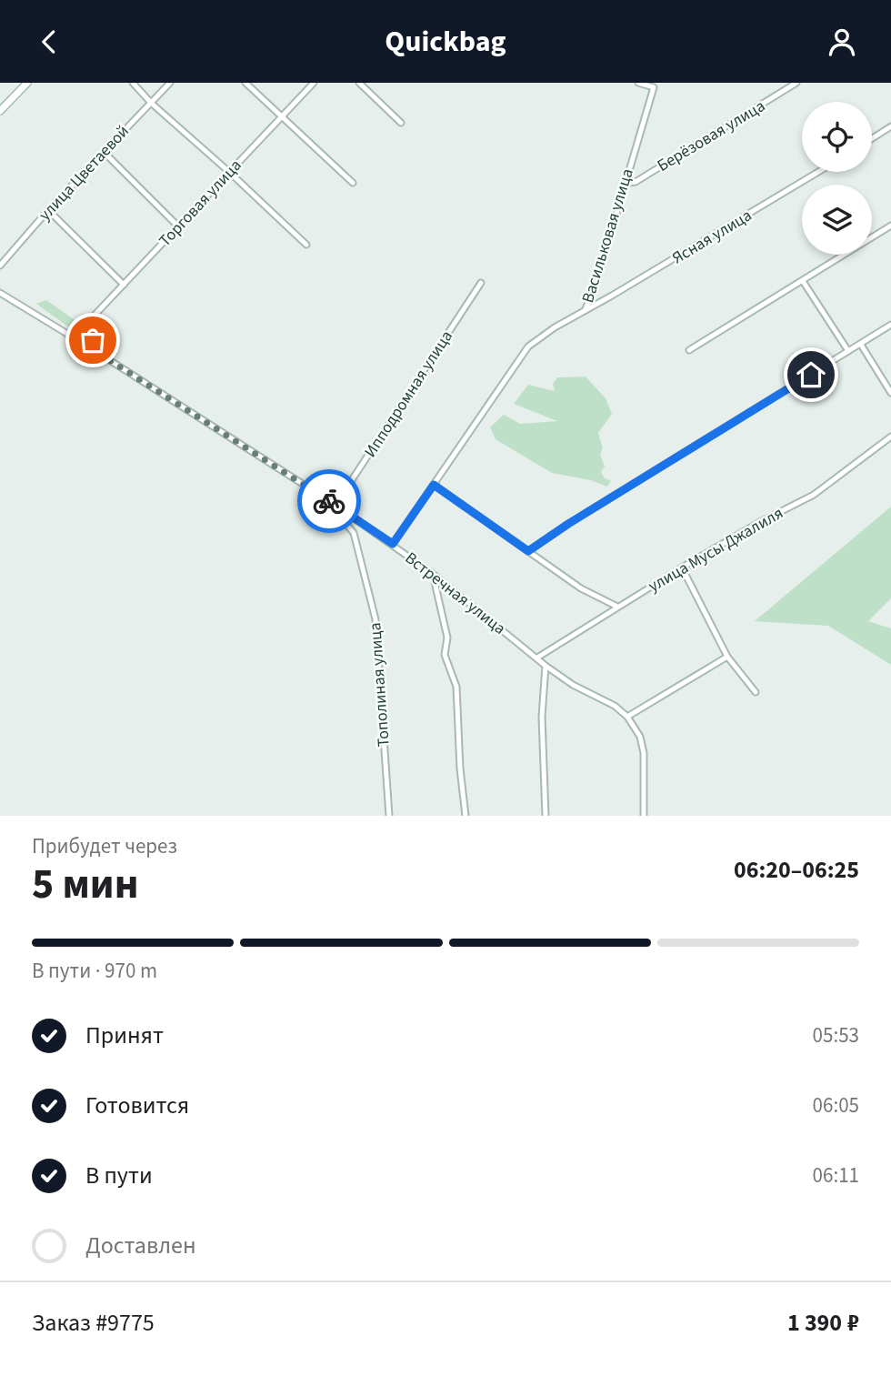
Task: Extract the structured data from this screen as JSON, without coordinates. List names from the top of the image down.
{
  "streets": {
    "street": [
      "Берёзовая улица",
      "улица Цветаевой",
      "Торговая улица",
      "Васильковая улица",
      "Ясная улица",
      "Ипподромная улица",
      "улица Мусы Джалиля",
      "Встречная улица",
      "Тополиная улица"
    ]
  },
  "crossings": [
    ["Берёзовая улица", "Васильковая улица"],
    ["Торговая улица", "Встречная улица"],
    ["Васильковая улица", "Ясная улица"],
    ["Васильковая улица", "Встречная улица"],
    ["Ипподромная улица", "Встречная улица"],
    ["улица Мусы Джалиля", "Встречная улица"]
  ],
  "page": {
    "header": "Quickbag",
    "heading": ["5 мин", "Прибудет через", "06:20–06:25"],
    "panel": ["Заказ #9775", "1 390 ₽"],
    "bar": "В пути · 970 m",
    "list": [
      ["Принят", "05:53"],
      ["Готовится", "06:05"],
      ["В пути", "06:11"],
      "Доставлен"
    ]
  }
}
